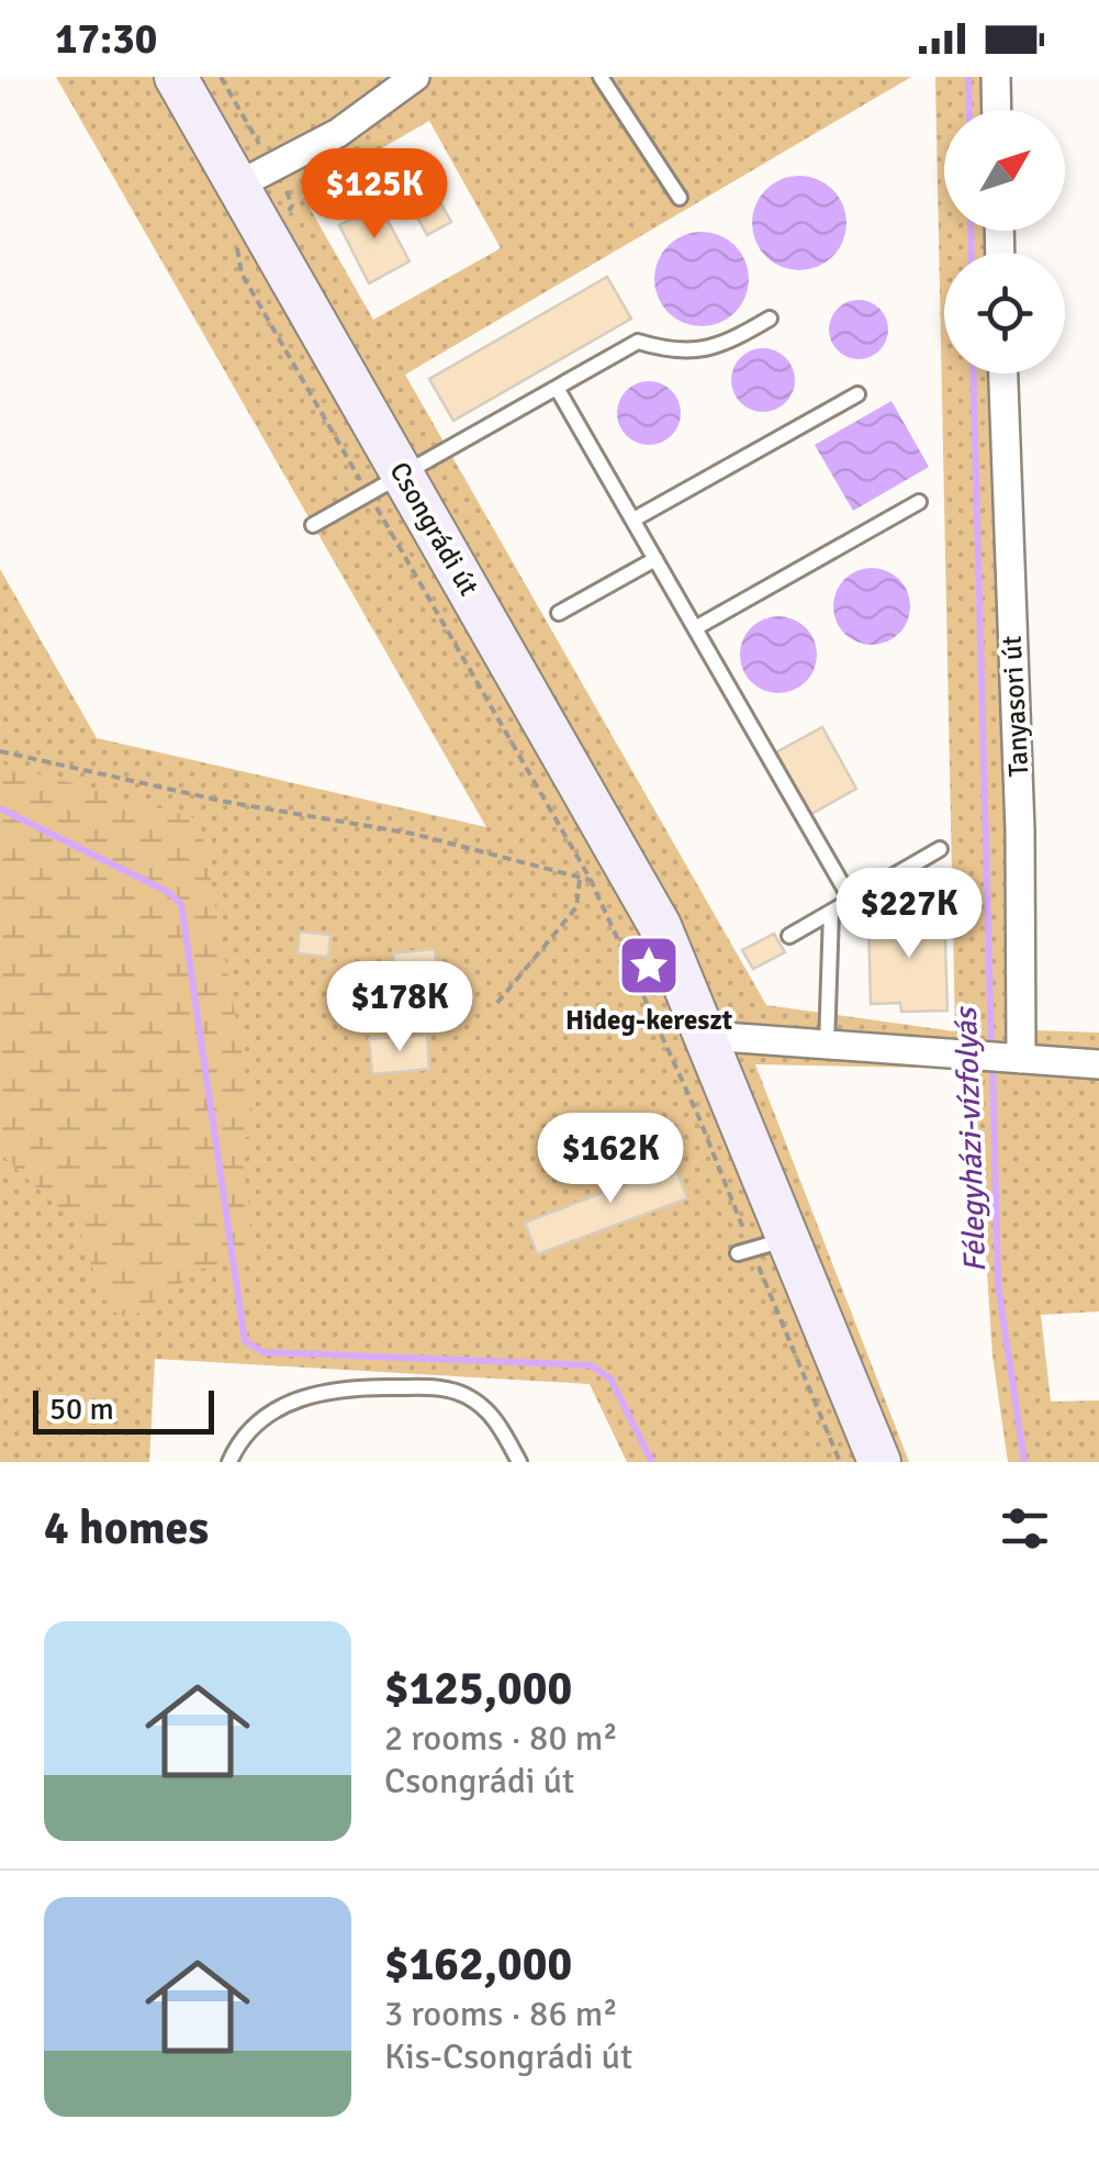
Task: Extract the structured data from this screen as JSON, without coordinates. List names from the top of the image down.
{
  "streets": {
    "main road": ["Csongrádi út"],
    "street": ["Tanyasori út"]
  },
  "water": ["Félegyházi-vízfolyás"],
  "places": {
    "place": ["Hideg-kereszt"]
  },
  "scale_bar": "50 m",
  "north": "top right",
  "page": {
    "status": "17:30",
    "price": [
      "$125K",
      "$227K",
      "$178K",
      "$162K"
    ],
    "scale": "50 m",
    "heading": "4 homes",
    "list": [
      {
        "name": "$125,000",
        "note": "2 rooms · 80 m² · Csongrádi út"
      },
      {
        "name": "$162,000",
        "note": "3 rooms · 86 m² · Kis-Csongrádi út"
      }
    ]
  }
}
